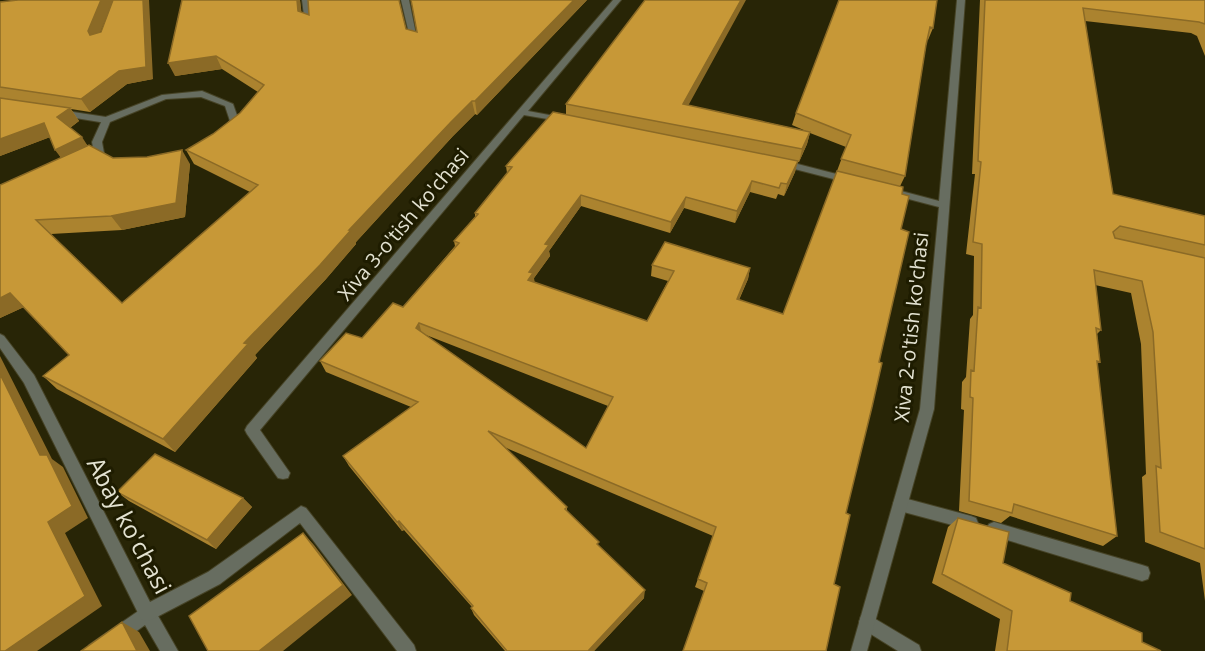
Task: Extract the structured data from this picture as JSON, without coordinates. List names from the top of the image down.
{
  "streets": {
    "street": ["Xiva 3-o'tish ko'chasi", "Xiva 2-o'tish ko'chasi", "Abay ko'chasi"]
  }
}
